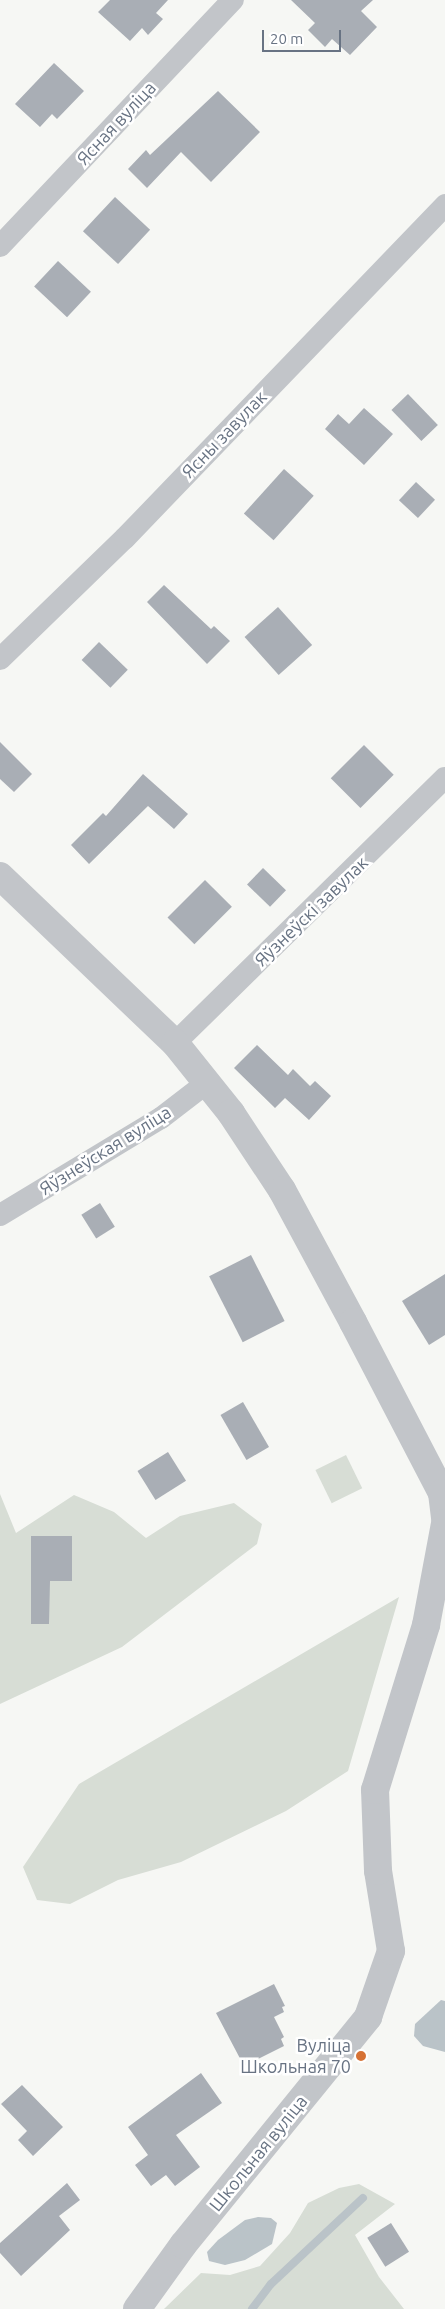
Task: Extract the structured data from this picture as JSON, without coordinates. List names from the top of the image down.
{
  "streets": {
    "street": [
      "Ясная вуліца",
      "Ясны завулак",
      "Яўзнеўскі завулак",
      "Яўзнеўская вуліца",
      "Школьная вуліца"
    ]
  },
  "places": ["Вуліца Школьная 70"],
  "scale_bar": "20 m"
}
